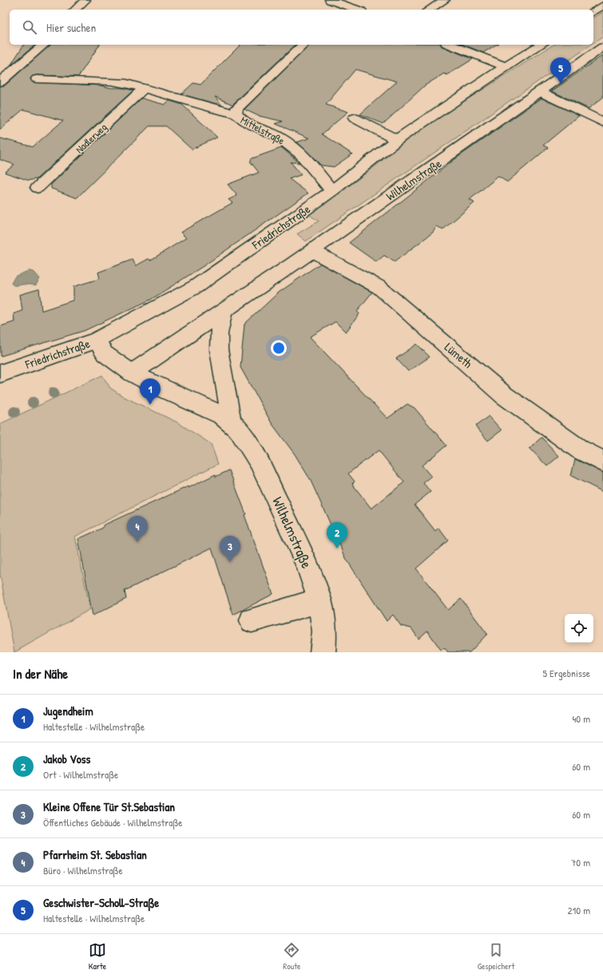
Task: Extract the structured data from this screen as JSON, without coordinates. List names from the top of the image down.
{
  "streets": {
    "street": [
      "Mittelstraße",
      "Nadlerweg",
      "Wilhelmstraße",
      "Friedrichstraße",
      "Lümeth"
    ]
  },
  "crossings": [
    ["Mittelstraße", "Friedrichstraße"],
    ["Wilhelmstraße", "Friedrichstraße"],
    ["Wilhelmstraße", "Lümeth"]
  ],
  "page": {
    "search": "Hier suchen",
    "pins": [
      "5",
      "1",
      "4",
      "2",
      "3"
    ],
    "heading": ["In der Nähe", "5 Ergebnisse"],
    "list": [
      {
        "mark": "1",
        "name": "Jugendheim",
        "note": "Haltestelle · Wilhelmstraße",
        "value": "40 m"
      },
      {
        "mark": "2",
        "name": "Jakob Voss",
        "note": "Ort · Wilhelmstraße",
        "value": "60 m"
      },
      {
        "mark": "3",
        "name": "Kleine Offene Tür St.Sebastian",
        "note": "Öffentliches Gebäude · Wilhelmstraße",
        "value": "60 m"
      },
      {
        "mark": "4",
        "name": "Pfarrheim St. Sebastian",
        "note": "Büro · Wilhelmstraße",
        "value": "70 m"
      },
      {
        "mark": "5",
        "name": "Geschwister-Scholl-Straße",
        "note": "Haltestelle · Wilhelmstraße",
        "value": "210 m"
      }
    ],
    "nav": ["Karte", "Route", "Gespeichert"]
  }
}
